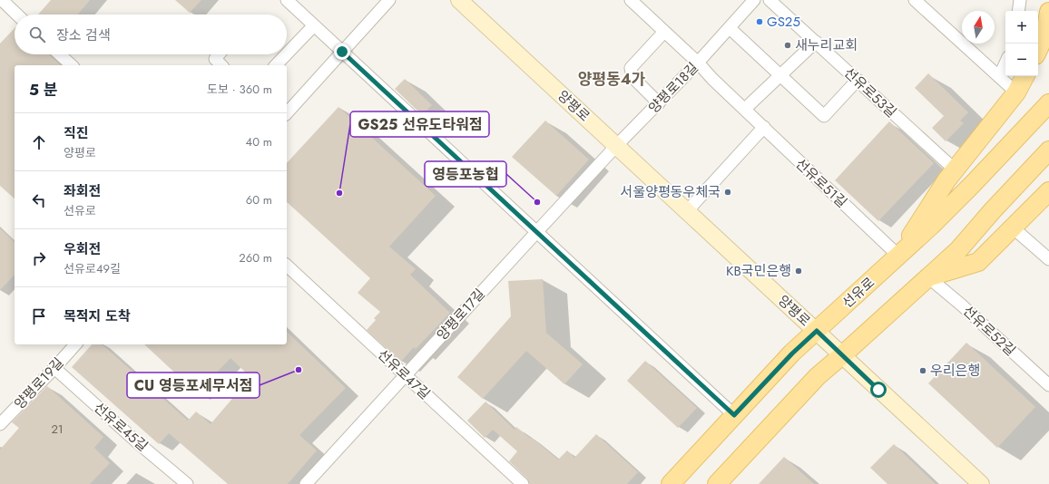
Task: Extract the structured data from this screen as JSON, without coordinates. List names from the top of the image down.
{
  "streets": {
    "main road": ["양평로", "선유로"],
    "street": [
      "양평로18길",
      "선유로53길",
      "선유로51길",
      "양평로17길",
      "선유로52길",
      "선유로47길",
      "양평로19길",
      "선유로45길"
    ]
  },
  "crossings": [
    ["양평로18길", "양평로"],
    ["양평로18길", "선유로51길"],
    ["양평로18길", "양평로17길"],
    ["양평로", "선유로"],
    ["양평로", "양평로17길"],
    ["선유로51길", "선유로"],
    ["양평로17길", "선유로47길"],
    ["양평로19길", "선유로45길"]
  ],
  "districts": ["양평동4가"],
  "places": [
    "GS25",
    "새누리교회",
    "서울양평동우체국",
    "GS25 선유도타워점",
    "영등포농협",
    "KB국민은행",
    "CU 영등포세무서점",
    "우리은행"
  ],
  "house_numbers": ["21"],
  "north": "top",
  "page": {
    "map_buttons": ["+", "−"],
    "search": "장소 검색",
    "heading": ["5 분", "도보 · 360 m"],
    "list": [
      ["직진", "양평로", "40 m"],
      ["좌회전", "선유로", "60 m"],
      ["우회전", "선유로49길", "260 m"],
      "목적지 도착"
    ]
  }
}
